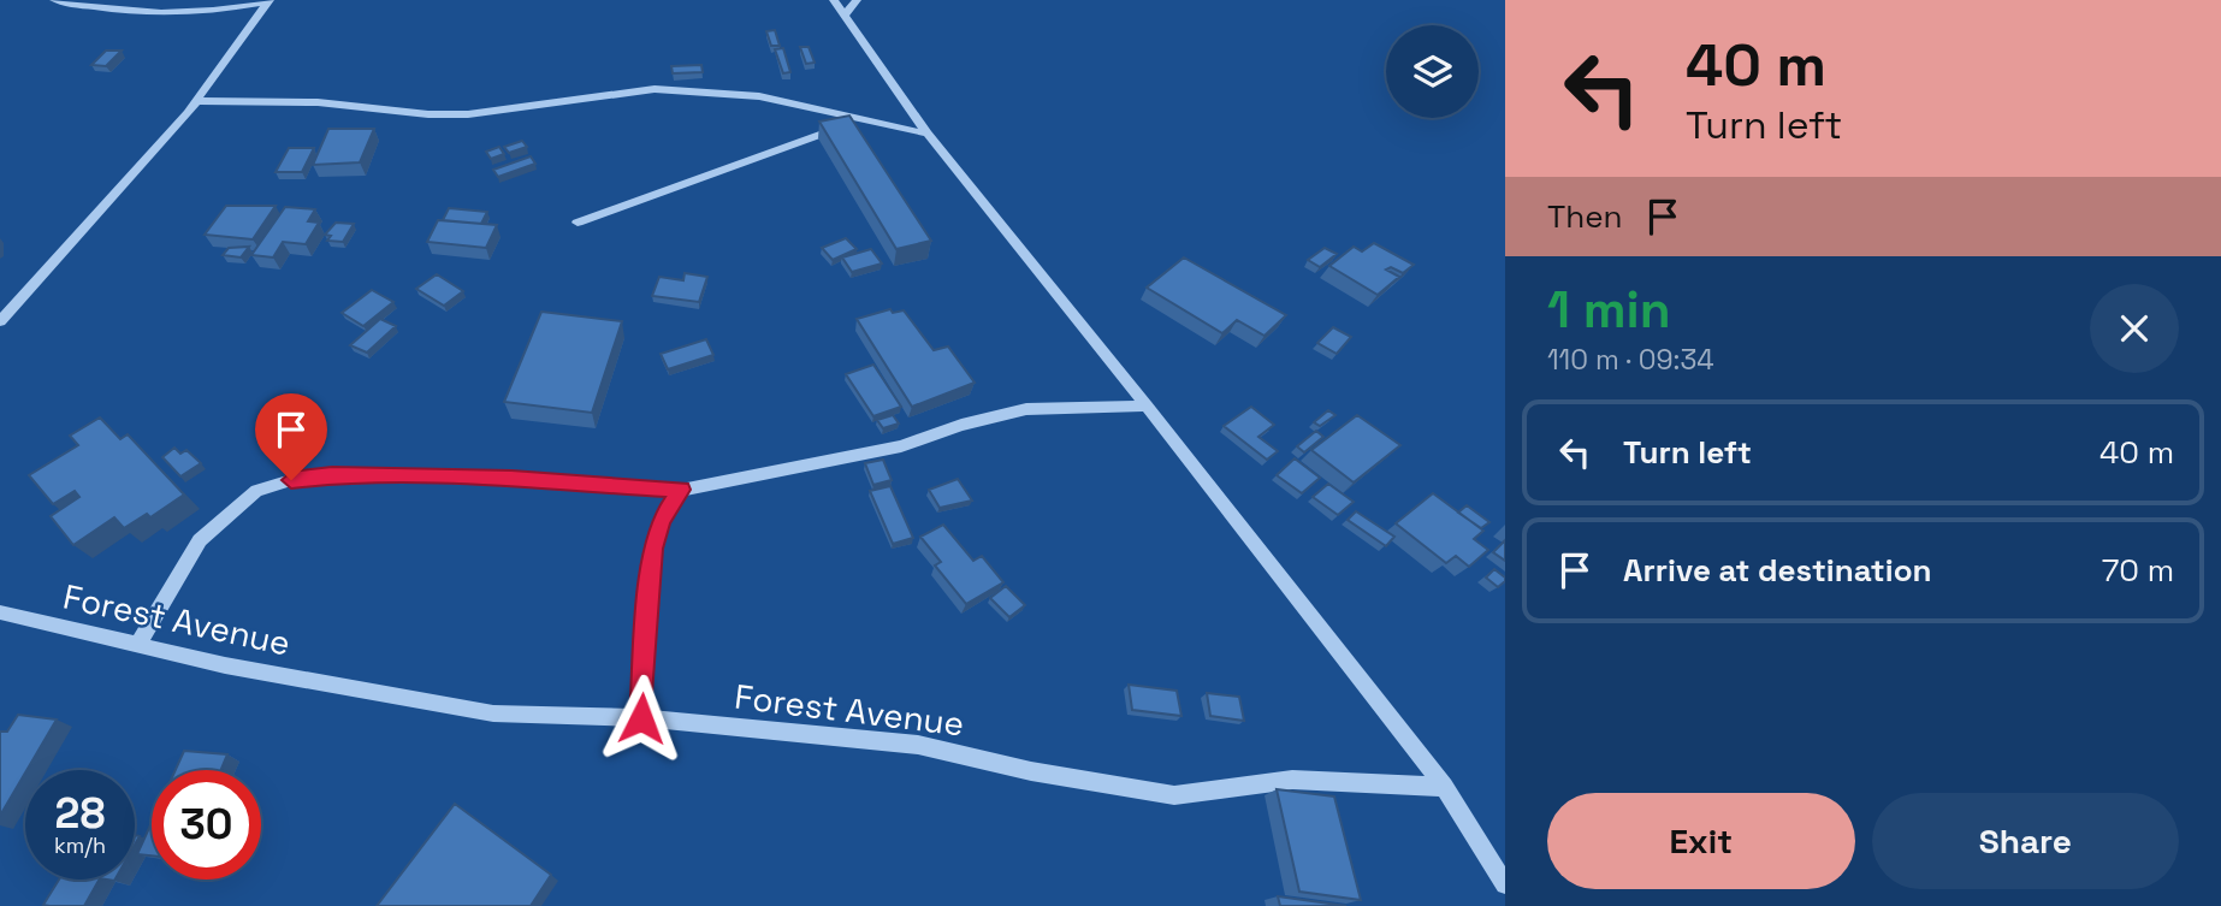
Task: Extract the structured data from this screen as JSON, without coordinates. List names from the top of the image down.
{
  "streets": {
    "street": ["Forest Avenue"]
  },
  "page": {
    "turn": ["40 m", "Turn left"],
    "then": "Then",
    "heading": ["1 min", "110 m · 09:34"],
    "list": [
      {
        "name": "Turn left",
        "value": "40 m"
      },
      {
        "name": "Arrive at destination",
        "value": "70 m"
      }
    ],
    "speed": "28 km/h",
    "limit": "30",
    "buttons": ["Exit", "Share"]
  }
}
